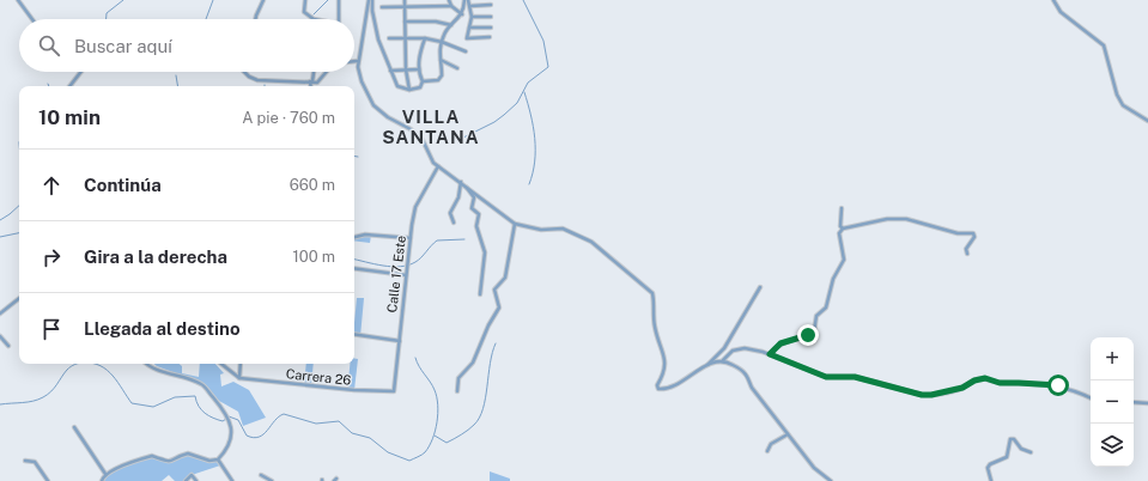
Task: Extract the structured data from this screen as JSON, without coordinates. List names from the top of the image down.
{
  "streets": {
    "street": ["Calle 17 Este", "Carrera 26"]
  },
  "crossings": [
    ["Calle 17 Este", "Carrera 26"]
  ],
  "districts": ["VILLA SANTANA"],
  "page": {
    "search": "Buscar aquí",
    "heading": ["10 min", "A pie · 760 m"],
    "list": [
      ["Continúa", "660 m"],
      ["Gira a la derecha", "100 m"],
      "Llegada al destino"
    ],
    "map_buttons": ["+", "−"]
  }
}
